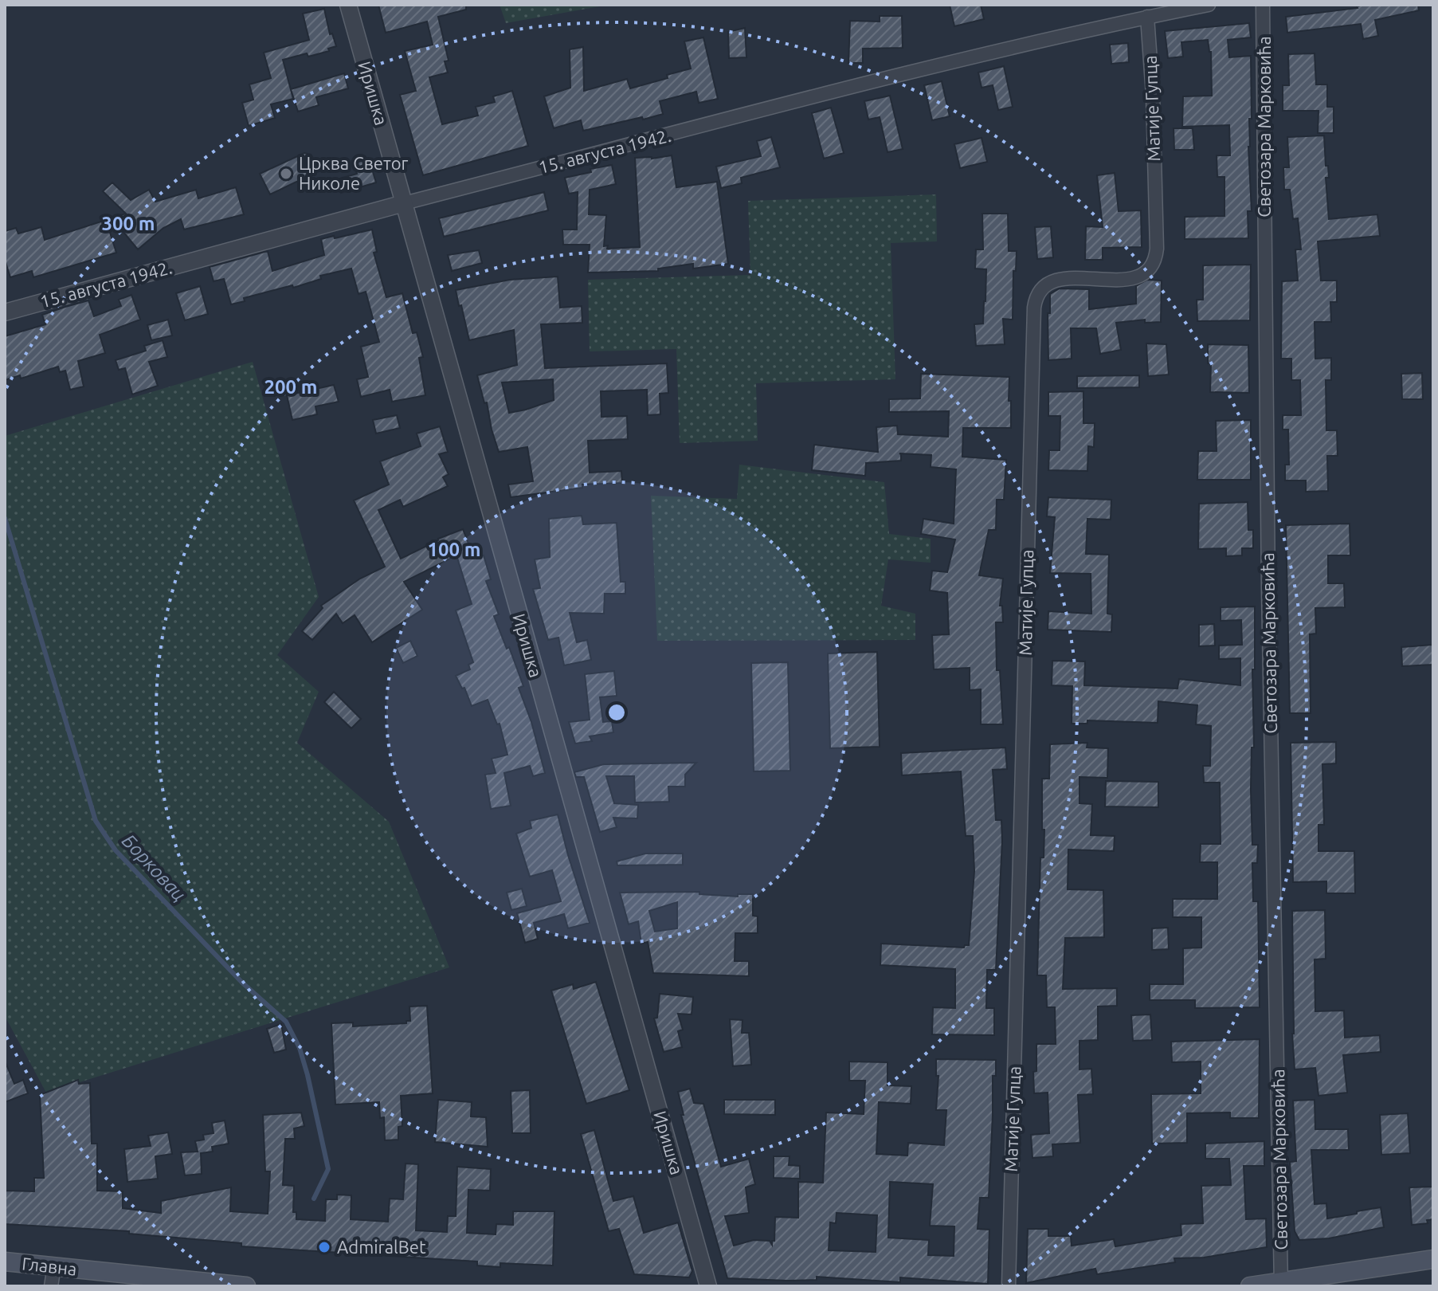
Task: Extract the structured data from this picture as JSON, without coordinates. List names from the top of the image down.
{
  "streets": {
    "main road": ["Главна"],
    "street": [
      "Иришка",
      "Матије Гупца",
      "Светозара Марковића",
      "15. августа 1942."
    ]
  },
  "crossings": [
    ["Иришка", "15. августа 1942."],
    ["Матије Гупца", "15. августа 1942."]
  ],
  "water": ["Борковац"],
  "places": ["Црква Светог Николе", "AdmiralBet"],
  "rings": ["300 m", "200 m", "100 m"]
}
